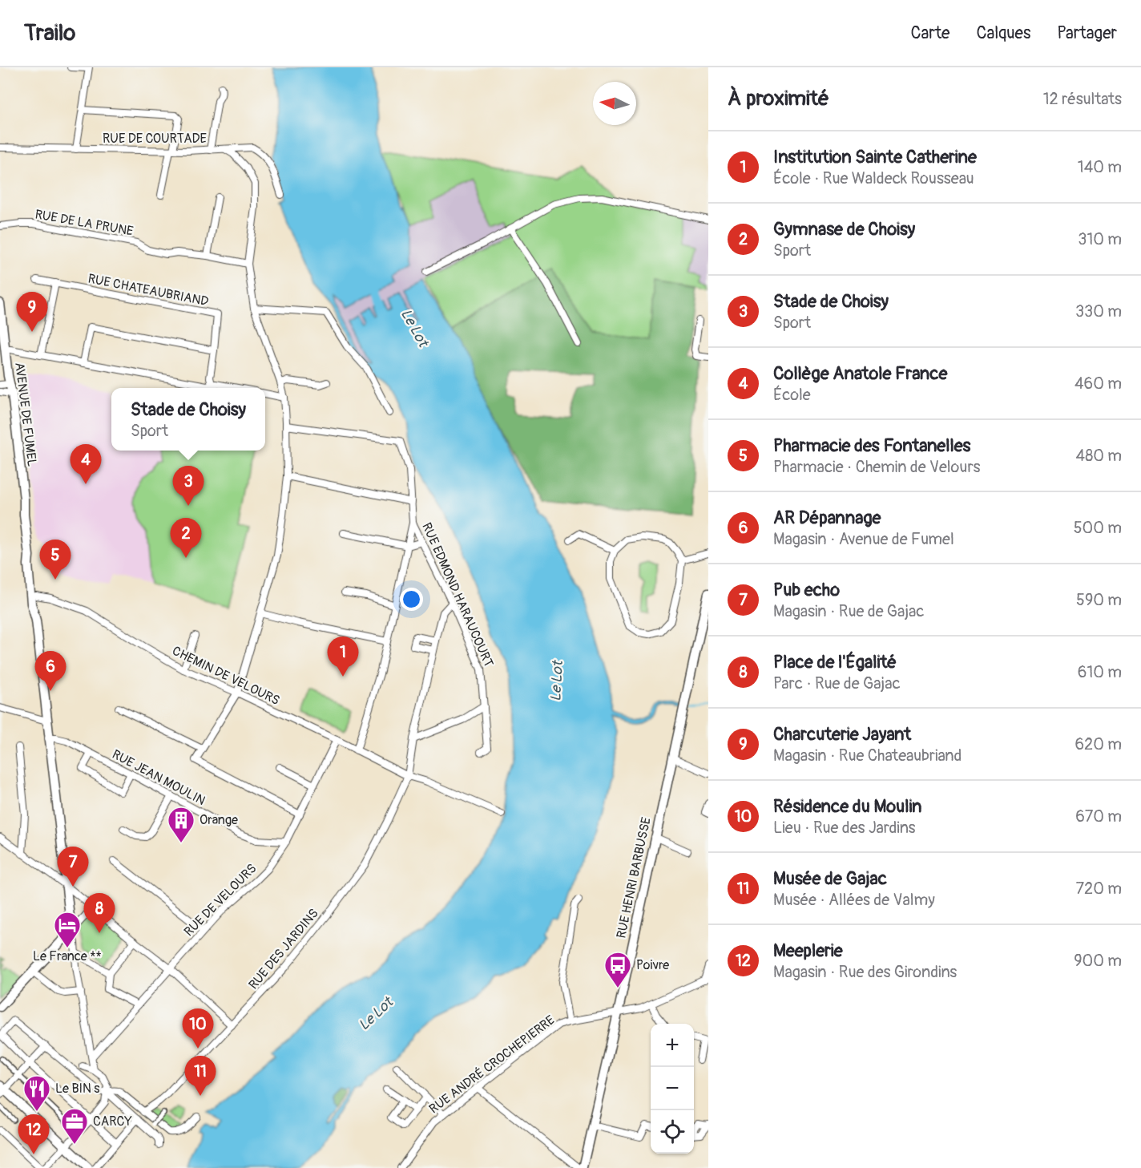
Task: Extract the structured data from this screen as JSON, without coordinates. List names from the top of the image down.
{
  "streets": {
    "main road": ["AVENUE DE FUMEL", "RUE HENRI BARBUSSE"],
    "street": [
      "RUE DE COURTADE",
      "RUE DE LA PRUNE",
      "RUE CHATEAUBRIAND",
      "RUE EDMOND HARAUCOURT",
      "CHEMIN DE VELOURS",
      "RUE JEAN MOULIN",
      "RUE DE VELOURS",
      "RUE DES JARDINS",
      "RUE ANDRÉ CROCHEPIERRE"
    ]
  },
  "crossings": [
    ["AVENUE DE FUMEL", "CHEMIN DE VELOURS"],
    ["AVENUE DE FUMEL", "RUE JEAN MOULIN"],
    ["RUE EDMOND HARAUCOURT", "RUE DES JARDINS"],
    ["CHEMIN DE VELOURS", "RUE DE VELOURS"],
    ["CHEMIN DE VELOURS", "RUE DES JARDINS"],
    ["RUE JEAN MOULIN", "RUE DE VELOURS"],
    ["RUE HENRI BARBUSSE", "RUE ANDRÉ CROCHEPIERRE"]
  ],
  "water": ["Le Lot"],
  "places": {
    "building": ["Orange"],
    "hotel": ["Le France **"],
    "bus stop": ["Poivre"],
    "restaurant": ["Le BIN s"],
    "office": ["CARCY"]
  },
  "north": "left",
  "page": {
    "header": "Trailo",
    "nav": ["Carte", "Calques", "Partager"],
    "heading": ["À proximité", "12 résultats"],
    "list": [
      {
        "mark": "1",
        "name": "Institution Sainte Catherine",
        "note": "École · Rue Waldeck Rousseau",
        "value": "140 m"
      },
      {
        "mark": "2",
        "name": "Gymnase de Choisy",
        "note": "Sport",
        "value": "310 m"
      },
      {
        "mark": "3",
        "name": "Stade de Choisy",
        "note": "Sport",
        "value": "330 m"
      },
      {
        "mark": "4",
        "name": "Collège Anatole France",
        "note": "École",
        "value": "460 m"
      },
      {
        "mark": "5",
        "name": "Pharmacie des Fontanelles",
        "note": "Pharmacie · Chemin de Velours",
        "value": "480 m"
      },
      {
        "mark": "6",
        "name": "AR Dépannage",
        "note": "Magasin · Avenue de Fumel",
        "value": "500 m"
      },
      {
        "mark": "7",
        "name": "Pub echo",
        "note": "Magasin · Rue de Gajac",
        "value": "590 m"
      },
      {
        "mark": "8",
        "name": "Place de l'Égalité",
        "note": "Parc · Rue de Gajac",
        "value": "610 m"
      },
      {
        "mark": "9",
        "name": "Charcuterie Jayant",
        "note": "Magasin · Rue Chateaubriand",
        "value": "620 m"
      },
      {
        "mark": "10",
        "name": "Résidence du Moulin",
        "note": "Lieu · Rue des Jardins",
        "value": "670 m"
      },
      {
        "mark": "11",
        "name": "Musée de Gajac",
        "note": "Musée · Allées de Valmy",
        "value": "720 m"
      },
      {
        "mark": "12",
        "name": "Meeplerie",
        "note": "Magasin · Rue des Girondins",
        "value": "900 m"
      }
    ],
    "pins": [
      "9",
      "4",
      "3",
      "2",
      "5",
      "1",
      "6",
      "7",
      "8",
      "10",
      "11",
      "12"
    ],
    "popup": ["Stade de Choisy", "Sport"],
    "map_buttons": ["+", "−"]
  }
}
